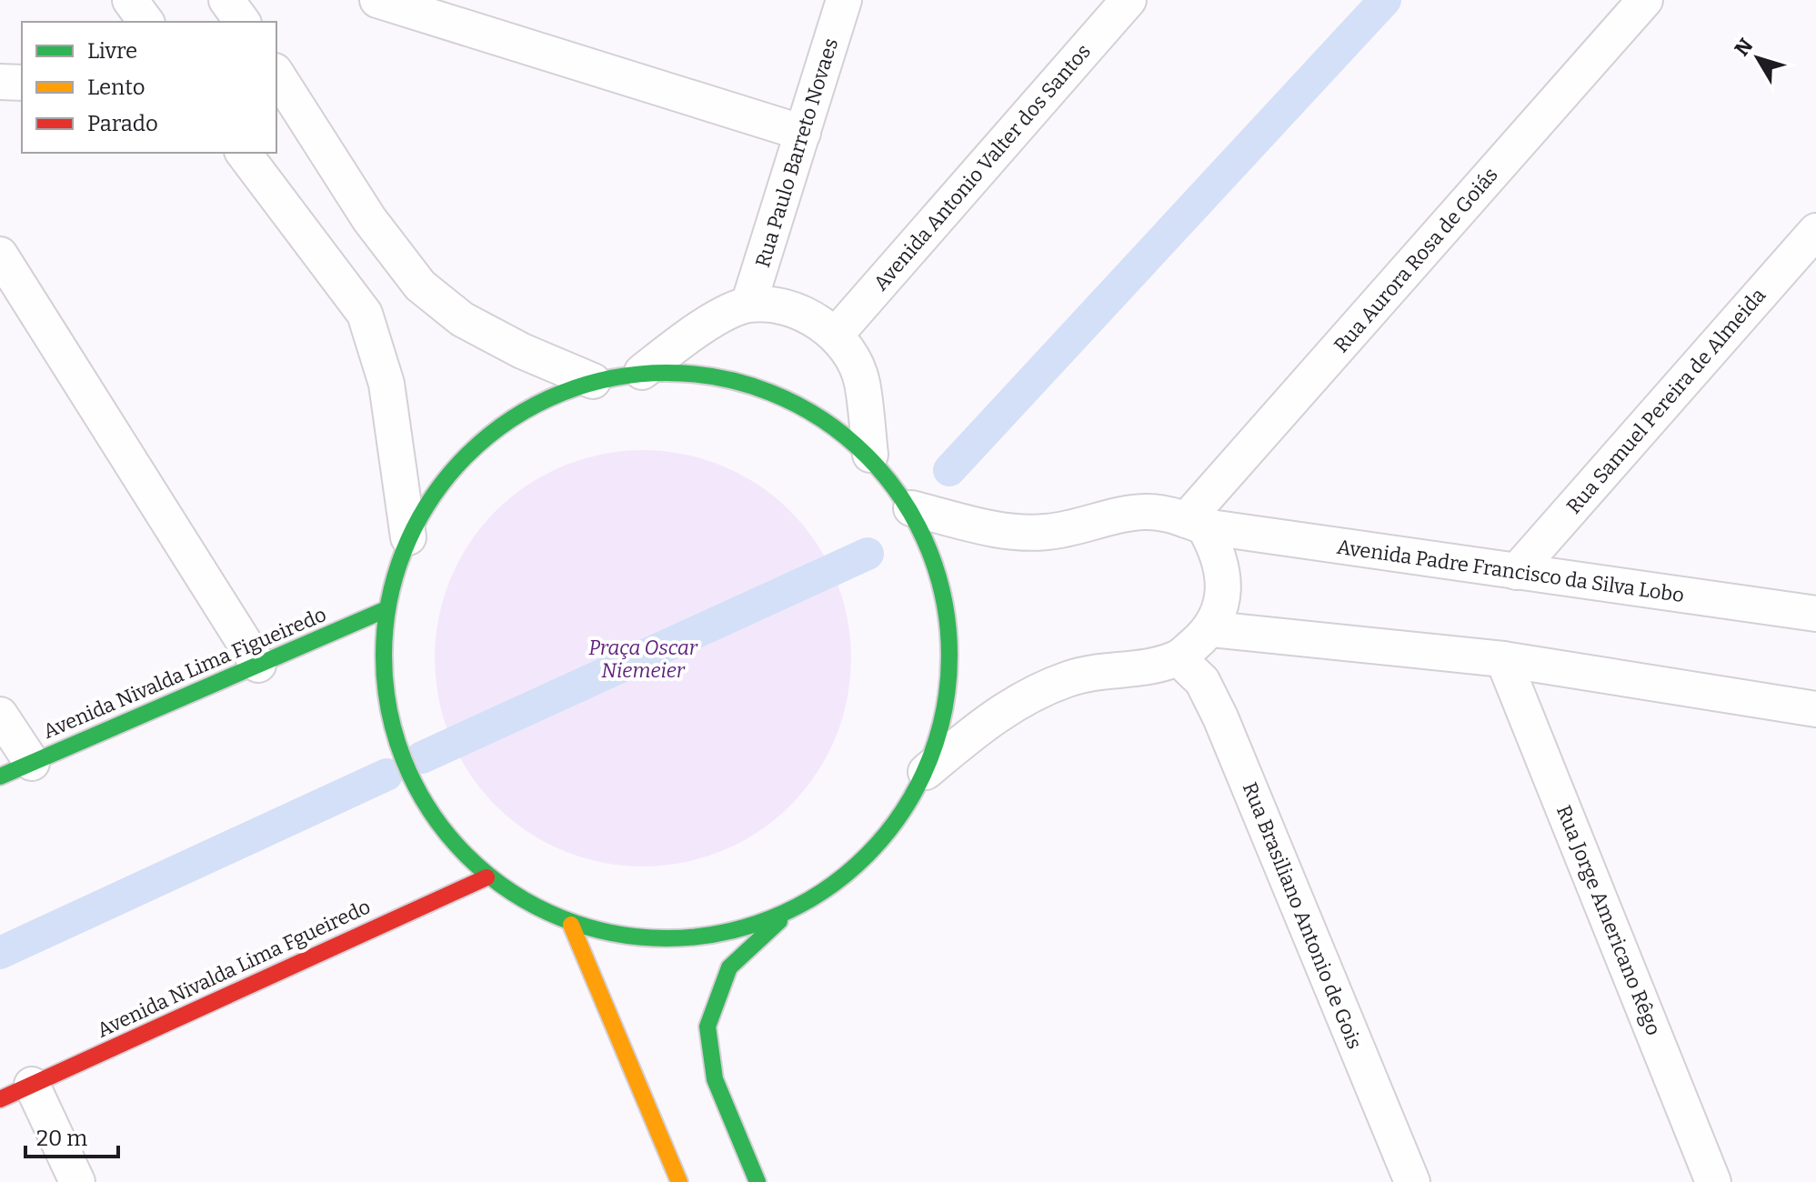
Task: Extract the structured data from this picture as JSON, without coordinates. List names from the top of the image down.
{
  "streets": {
    "street": [
      "Rua Paulo Barreto Novaes",
      "Avenida Antonio Valter dos Santos",
      "Rua Aurora Rosa de Goiás",
      "Rua Samuel Pereira de Almeida",
      "Avenida Padre Francisco da Silva Lobo",
      "Avenida Nivalda Lima Figueiredo",
      "Rua Brasiliano Antonio de Gois",
      "Rua Jorge Americano Rêgo",
      "Avenida Nivalda Lima Fgueiredo"
    ]
  },
  "crossings": [
    ["Rua Aurora Rosa de Goiás", "Avenida Padre Francisco da Silva Lobo"],
    ["Rua Samuel Pereira de Almeida", "Avenida Padre Francisco da Silva Lobo"]
  ],
  "parks": ["Praça Oscar Niemeier"],
  "legend": ["Livre", "Lento", "Parado"],
  "scale_bar": "20 m",
  "north": "top left"
}
